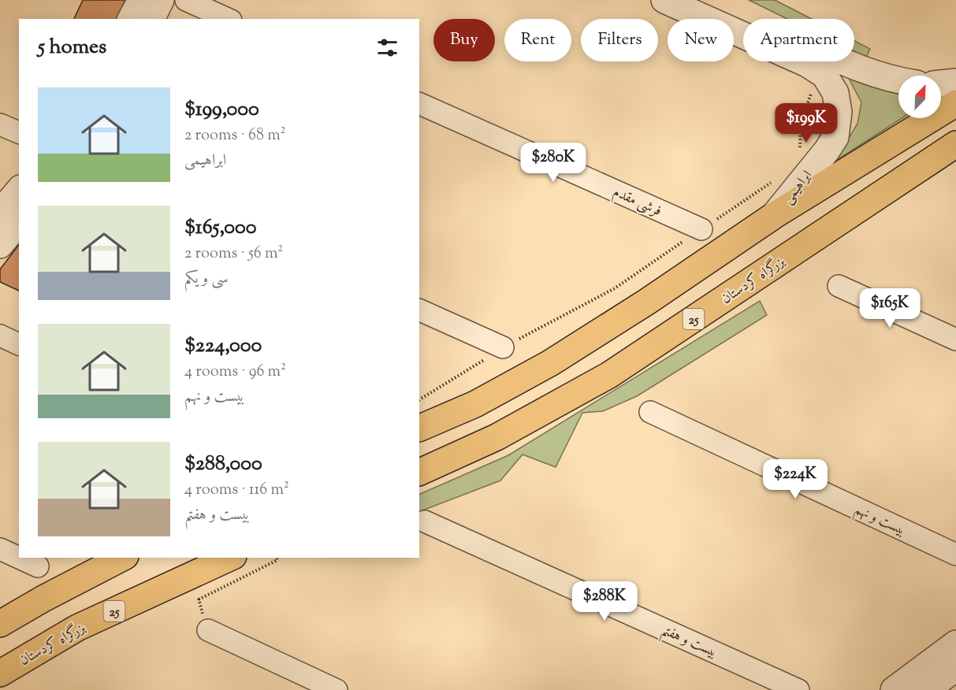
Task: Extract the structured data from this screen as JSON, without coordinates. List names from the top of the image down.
{
  "streets": {
    "highway": ["بزرگراه کردستان", "25"],
    "street": [
      "ابراهیمی",
      "فرشی مقدم",
      "بیست و نهم",
      "بیست و هفتم"
    ]
  },
  "north": "top right",
  "page": {
    "chip": [
      "Buy",
      "Rent",
      "Filters",
      "New",
      "Apartment"
    ],
    "heading": "5 homes",
    "list": [
      {
        "name": "$199,000",
        "note": "2 rooms · 68 m² · ابراهیمی"
      },
      {
        "name": "$165,000",
        "note": "2 rooms · 56 m² · سی و یکم"
      },
      {
        "name": "$224,000",
        "note": "4 rooms · 96 m² · بیست و نهم"
      },
      {
        "name": "$288,000",
        "note": "4 rooms · 116 m² · بیست و هفتم"
      }
    ],
    "price": [
      "$199K",
      "$280K",
      "$165K",
      "$224K",
      "$288K"
    ]
  }
}
